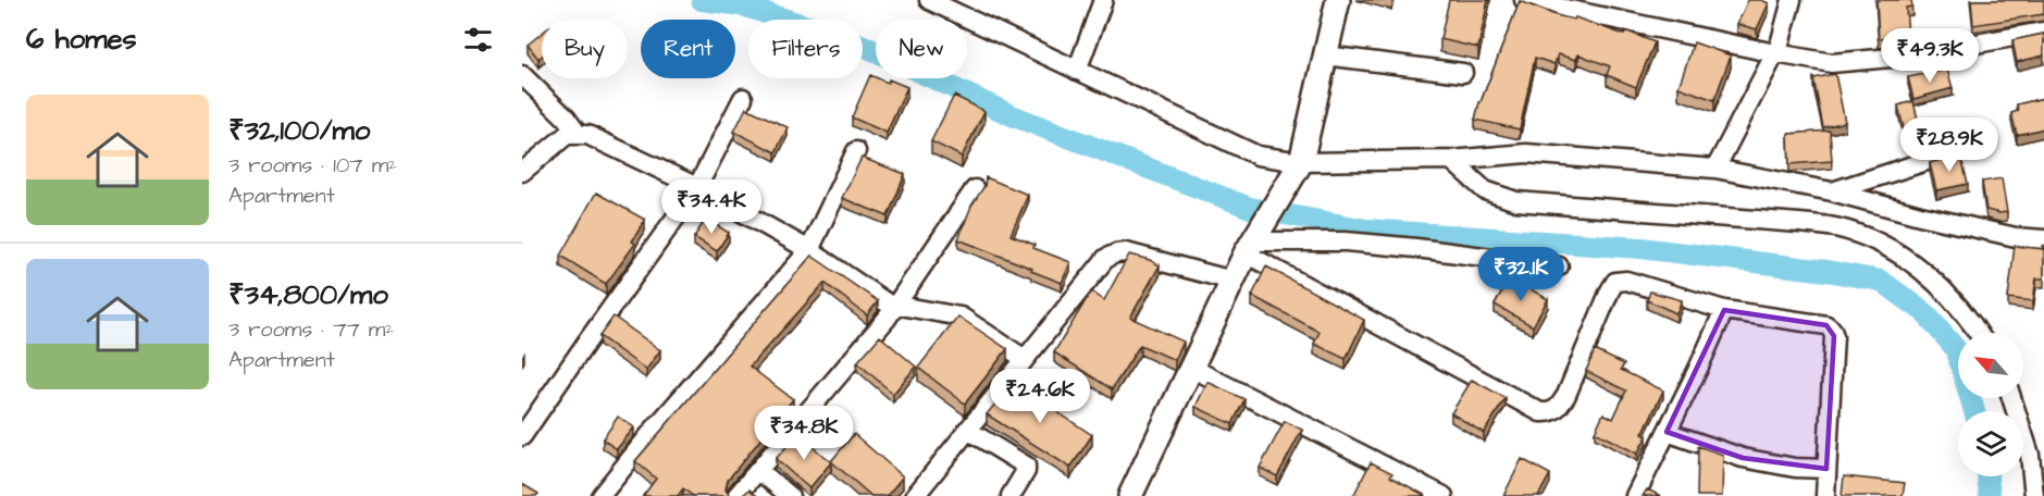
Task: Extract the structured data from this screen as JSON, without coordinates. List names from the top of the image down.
{
  "north": "top left",
  "page": {
    "heading": "6 homes",
    "chip": [
      "Buy",
      "Rent",
      "Filters",
      "New"
    ],
    "price": [
      "₹49.3K",
      "₹28.9K",
      "₹34.4K",
      "₹32.1K",
      "₹24.6K",
      "₹34.8K"
    ],
    "list": [
      {
        "name": "₹32,100/mo",
        "note": "3 rooms · 107 m² · Apartment"
      },
      {
        "name": "₹34,800/mo",
        "note": "3 rooms · 77 m² · Apartment"
      }
    ]
  }
}
